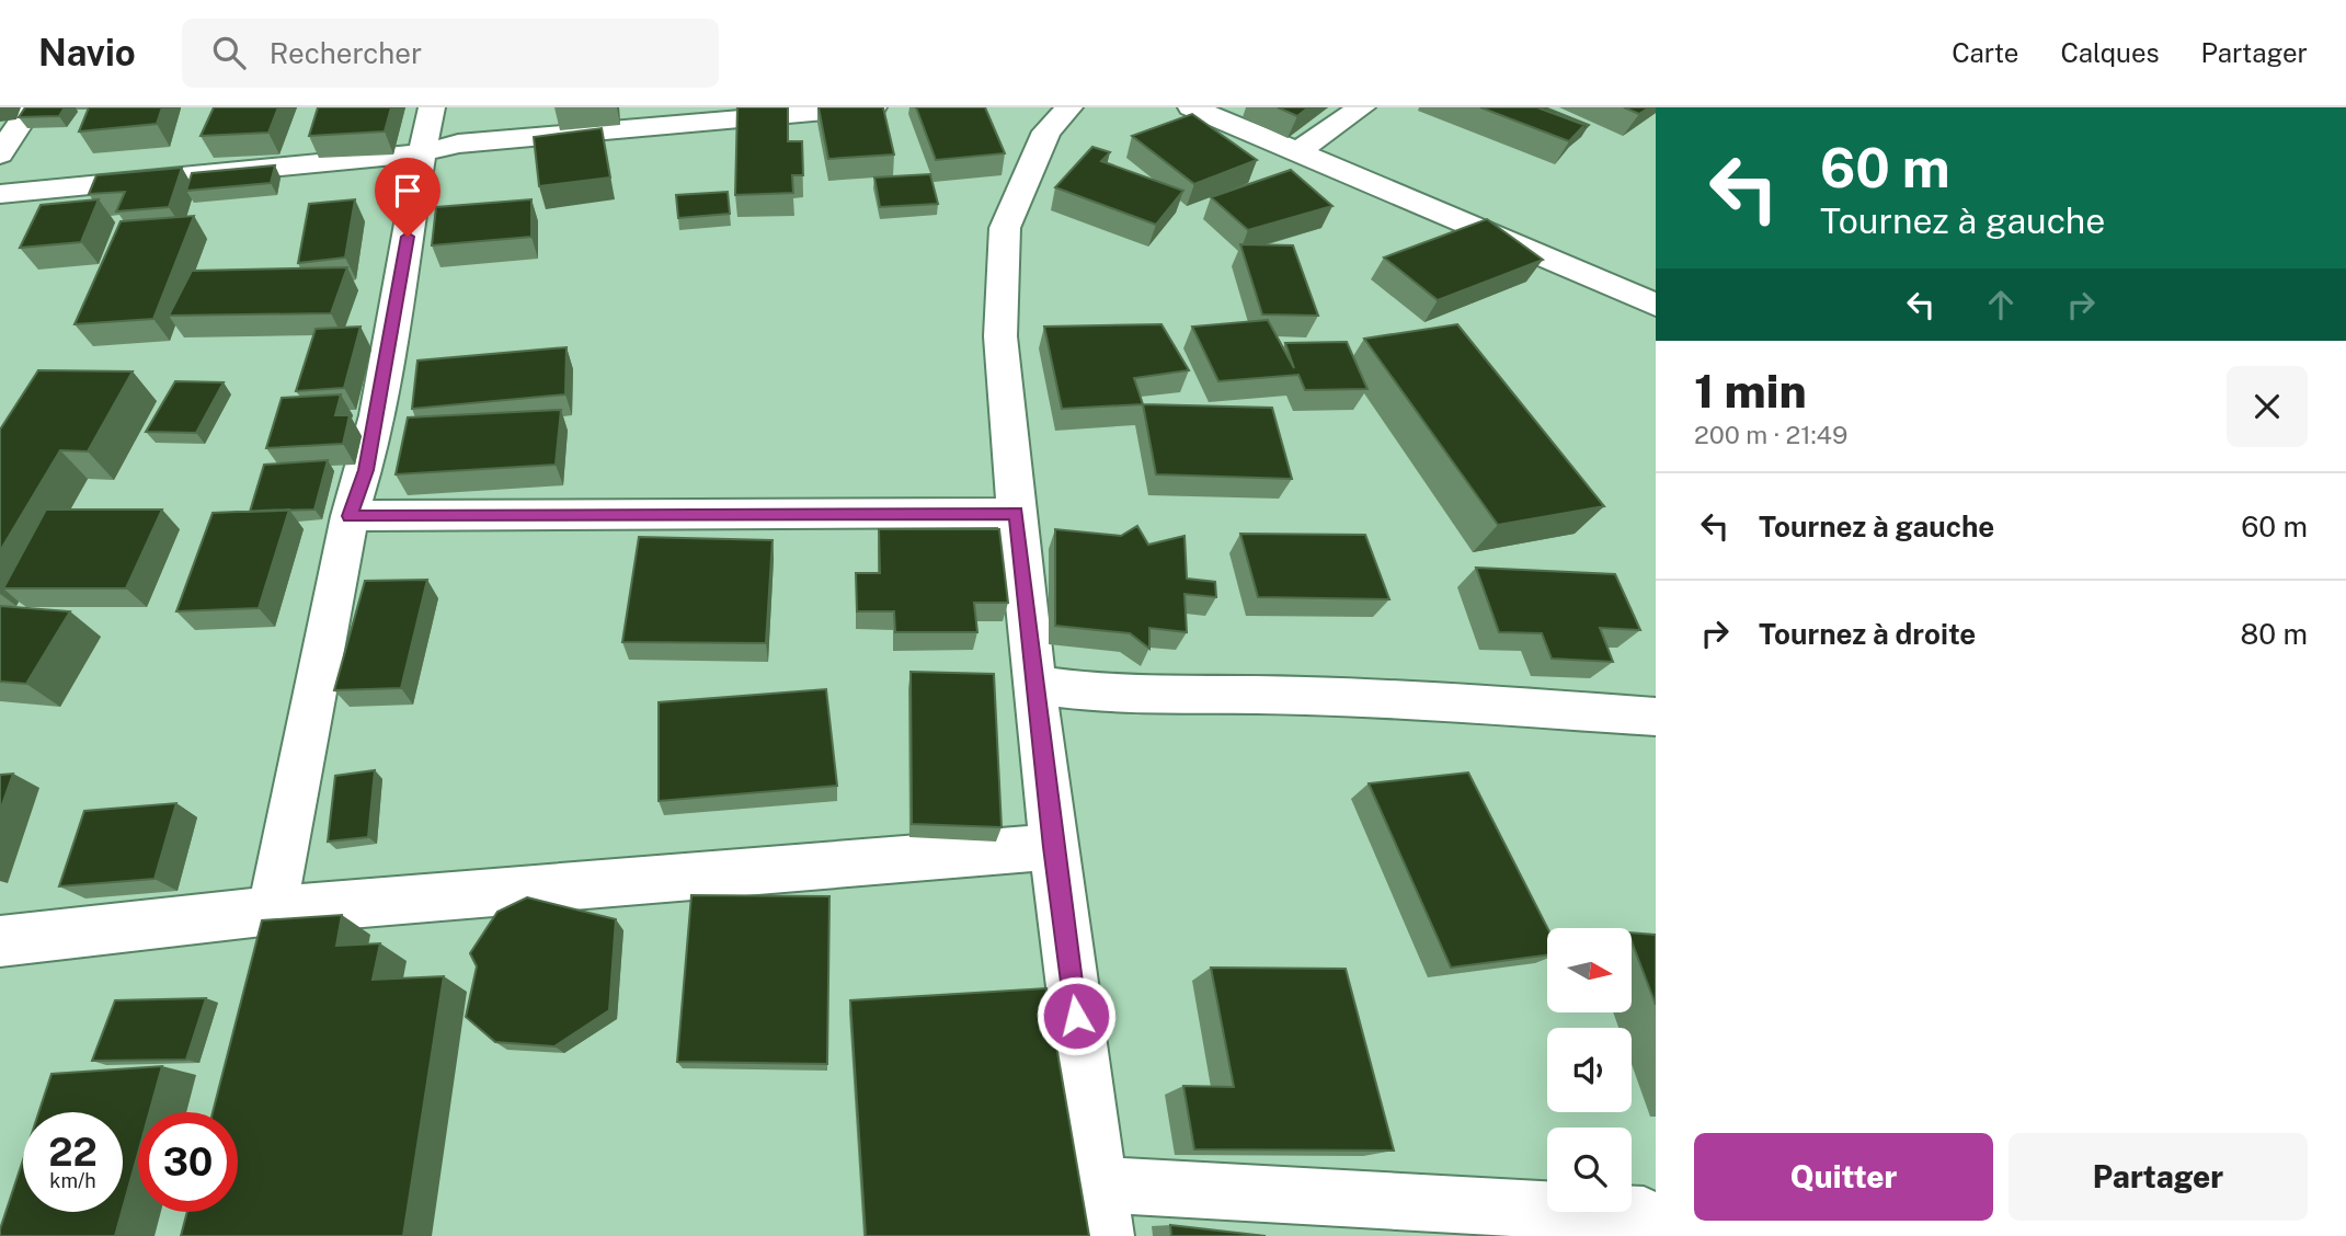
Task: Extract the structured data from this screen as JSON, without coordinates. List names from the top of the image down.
{
  "north": "right",
  "page": {
    "header": "Navio",
    "search": "Rechercher",
    "nav": ["Carte", "Calques", "Partager"],
    "turn": ["60 m", "Tournez à gauche"],
    "heading": ["1 min", "200 m · 21:49"],
    "list": [
      {
        "name": "Tournez à gauche",
        "value": "60 m"
      },
      {
        "name": "Tournez à droite",
        "value": "80 m"
      }
    ],
    "speed": "22 km/h",
    "limit": "30",
    "buttons": ["Quitter", "Partager"]
  }
}
